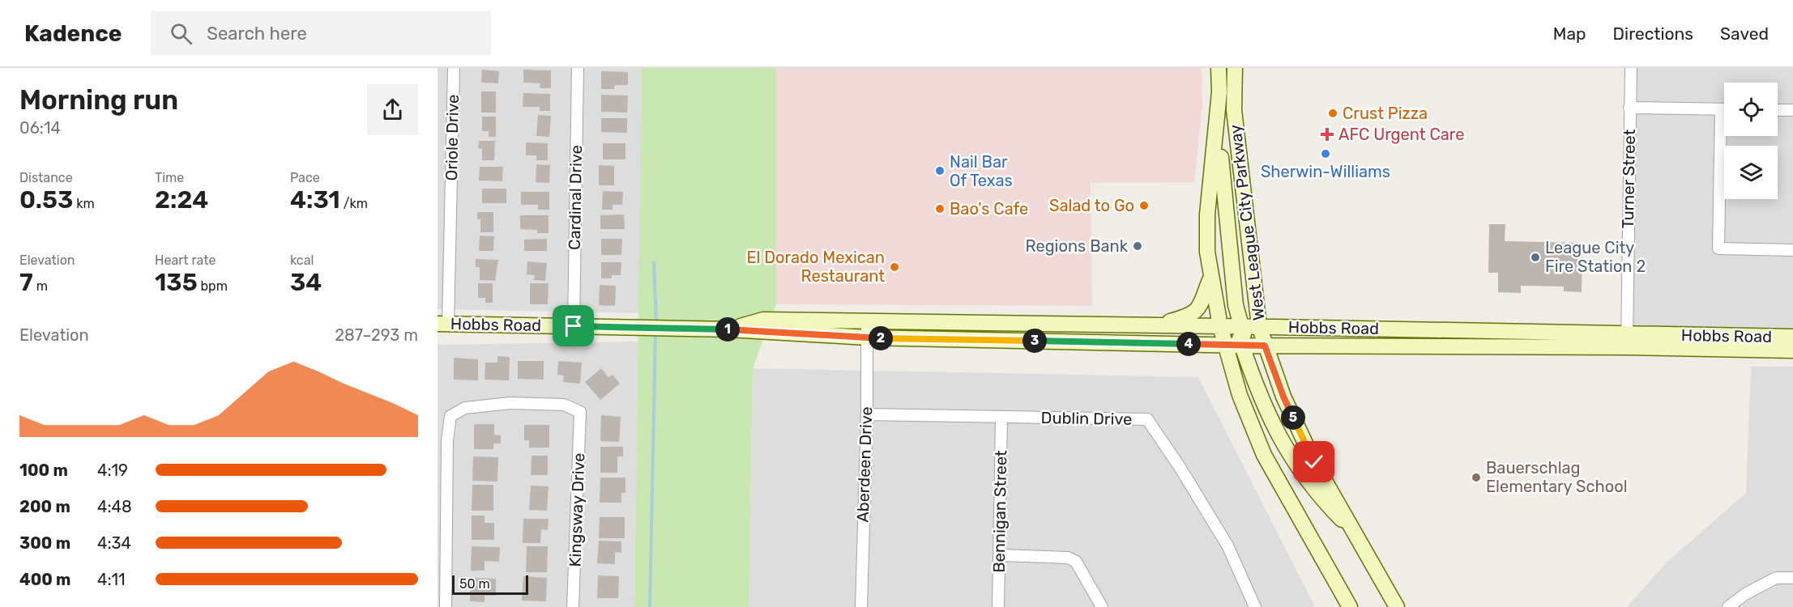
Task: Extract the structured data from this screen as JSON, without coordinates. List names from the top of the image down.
{
  "streets": {
    "street": [
      "Oriole Drive",
      "Turner Street",
      "Cardinal Drive",
      "West League City Parkway",
      "Hobbs Road",
      "Dublin Drive",
      "Aberdeen Drive",
      "Kingsway Drive",
      "Bennigan Street"
    ]
  },
  "crossings": [
    ["Oriole Drive", "Hobbs Road"],
    ["Turner Street", "Hobbs Road"],
    ["Cardinal Drive", "Hobbs Road"],
    ["West League City Parkway", "Hobbs Road"],
    ["Hobbs Road", "Aberdeen Drive"],
    ["Dublin Drive", "Aberdeen Drive"],
    ["Dublin Drive", "Bennigan Street"]
  ],
  "places": {
    "other": [
      "Crust Pizza",
      "Sherwin-Williams",
      "Nail Bar Of Texas",
      "Salad to Go",
      "Bao's Cafe",
      "Regions Bank",
      "League City Fire Station 2",
      "El Dorado Mexican Restaurant",
      "Bauerschlag Elementary School"
    ],
    "health": ["AFC Urgent Care"]
  },
  "scale_bar": "50 m",
  "page": {
    "header": "Kadence",
    "search": "Search here",
    "nav": ["Map", "Directions", "Saved"],
    "heading": ["Morning run", "06:14"],
    "stats": [
      ["Distance", "0.53 km"],
      ["Time", "2:24"],
      ["Pace", "4:31 /km"],
      ["Elevation", "7 m"],
      ["Heart rate", "135 bpm"],
      ["kcal", "34"]
    ],
    "chart": ["Elevation", "287–293 m"],
    "pins": [
      "1",
      "2",
      "3",
      "4",
      "5"
    ],
    "list": [
      {
        "name": "100 m",
        "note": "4:19"
      },
      {
        "name": "200 m",
        "note": "4:48"
      },
      {
        "name": "300 m",
        "note": "4:34"
      },
      {
        "name": "400 m",
        "note": "4:11"
      }
    ],
    "scale": "50 m"
  }
}
